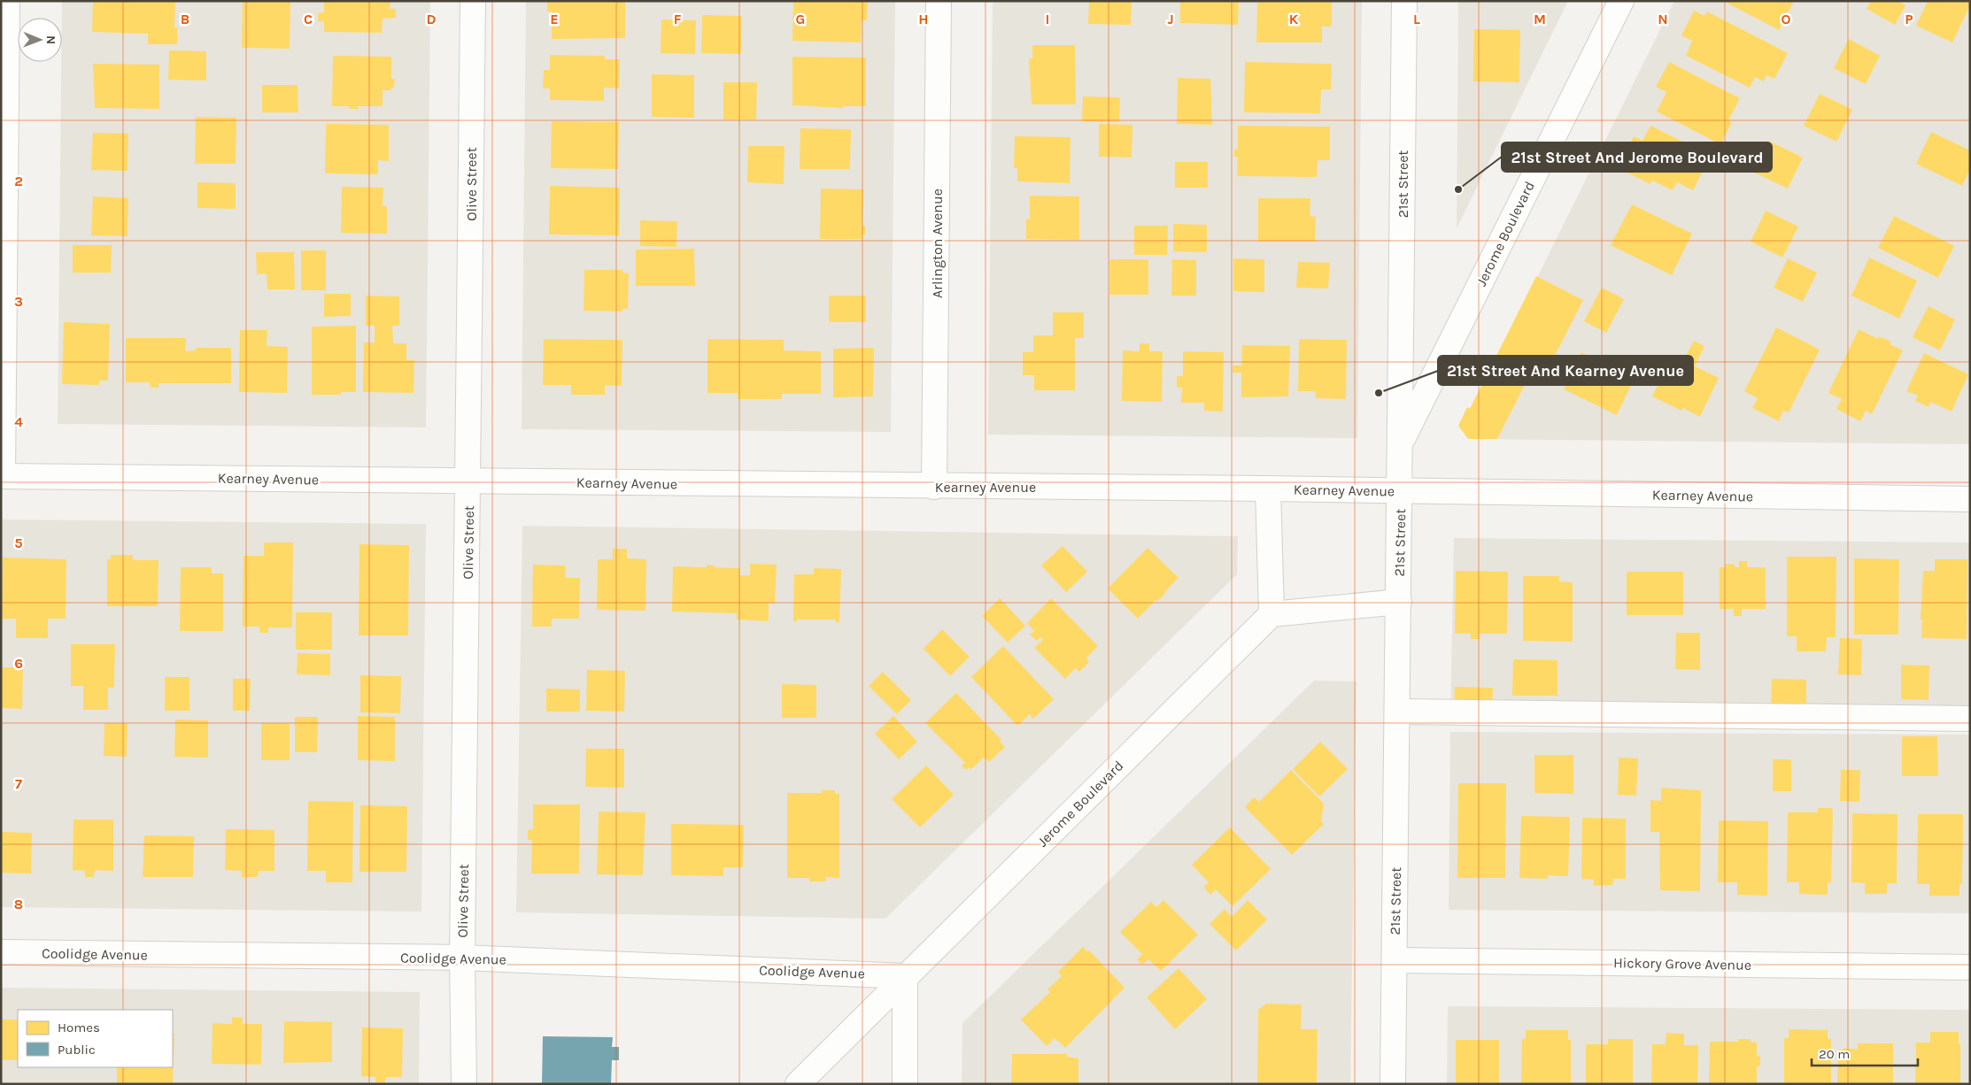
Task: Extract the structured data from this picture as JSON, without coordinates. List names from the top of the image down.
{
  "streets": {
    "street": [
      "Olive Street",
      "21st Street",
      "Jerome Boulevard",
      "Arlington Avenue",
      "Kearney Avenue",
      "Coolidge Avenue",
      "Hickory Grove Avenue"
    ]
  },
  "crossings": [
    ["Olive Street", "Kearney Avenue"],
    ["Olive Street", "Coolidge Avenue"],
    ["21st Street", "Jerome Boulevard"],
    ["21st Street", "Kearney Avenue"],
    ["21st Street", "Hickory Grove Avenue"],
    ["Jerome Boulevard", "Coolidge Avenue"],
    ["Arlington Avenue", "Kearney Avenue"]
  ],
  "places": ["21st Street And Jerome Boulevard", "21st Street And Kearney Avenue"],
  "legend": ["Homes", "Public"],
  "scale_bar": "20 m",
  "north": "right",
  "grid": {
    "columns": [
      "B",
      "C",
      "D",
      "E",
      "F",
      "G",
      "H",
      "I",
      "J",
      "K",
      "L",
      "M",
      "N",
      "O",
      "P"
    ],
    "rows": [
      "2",
      "3",
      "4",
      "5",
      "6",
      "7",
      "8"
    ]
  }
}
